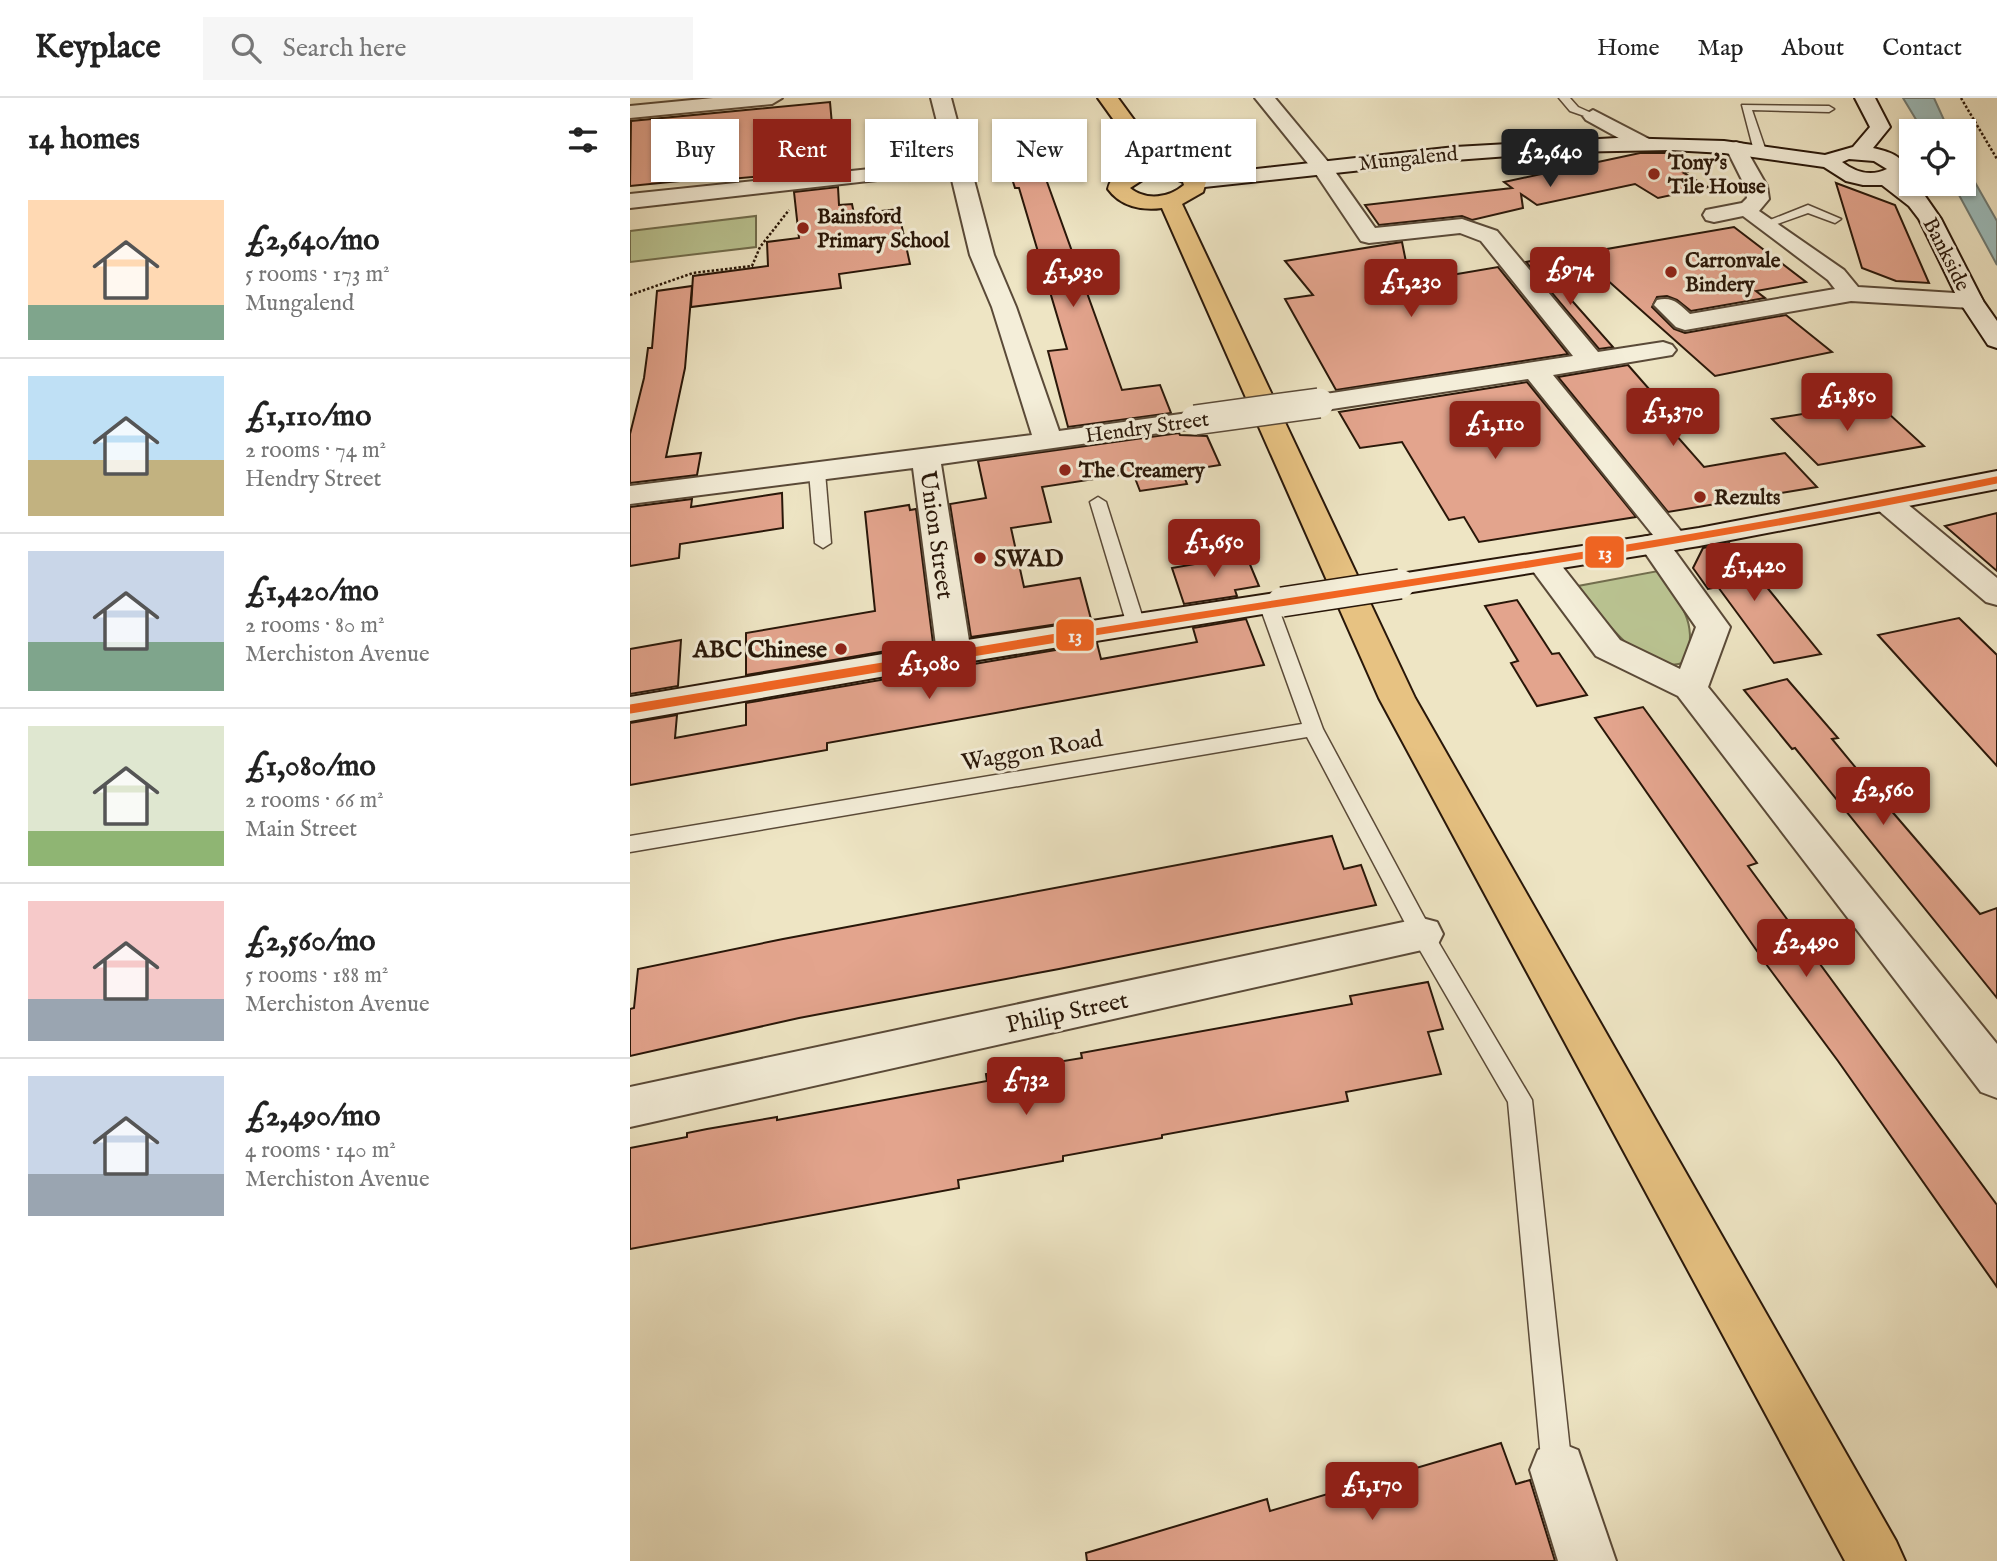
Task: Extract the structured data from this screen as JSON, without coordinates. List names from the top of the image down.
{
  "streets": {
    "street": [
      "Mungalend",
      "Bankside",
      "Hendry Street",
      "Union Street",
      "Philip Street"
    ],
    "lane": ["Waggon Road"]
  },
  "crossings": [
    ["Hendry Street", "Union Street"]
  ],
  "places": [
    "Tony's Tile House",
    "Bainsford Primary School",
    "Carronvale Bindery",
    "The Creamery",
    "Rezults",
    "SWAD",
    "ABC Chinese"
  ],
  "lines": ["transit line 13"],
  "page": {
    "header": "Keyplace",
    "search": "Search here",
    "nav": [
      "Home",
      "Map",
      "About",
      "Contact"
    ],
    "heading": "14 homes",
    "chip": [
      "Buy",
      "Rent",
      "Filters",
      "New",
      "Apartment"
    ],
    "price": [
      "£2,640",
      "£974",
      "£1,930",
      "£1,230",
      "£1,850",
      "£1,370",
      "£1,110",
      "£1,650",
      "£1,420",
      "£1,080",
      "£2,560",
      "£2,490",
      "£732",
      "£1,170"
    ],
    "list": [
      {
        "name": "£2,640/mo",
        "note": "5 rooms · 173 m² · Mungalend"
      },
      {
        "name": "£1,110/mo",
        "note": "2 rooms · 74 m² · Hendry Street"
      },
      {
        "name": "£1,420/mo",
        "note": "2 rooms · 80 m² · Merchiston Avenue"
      },
      {
        "name": "£1,080/mo",
        "note": "2 rooms · 66 m² · Main Street"
      },
      {
        "name": "£2,560/mo",
        "note": "5 rooms · 188 m² · Merchiston Avenue"
      },
      {
        "name": "£2,490/mo",
        "note": "4 rooms · 140 m² · Merchiston Avenue"
      }
    ]
  }
}
